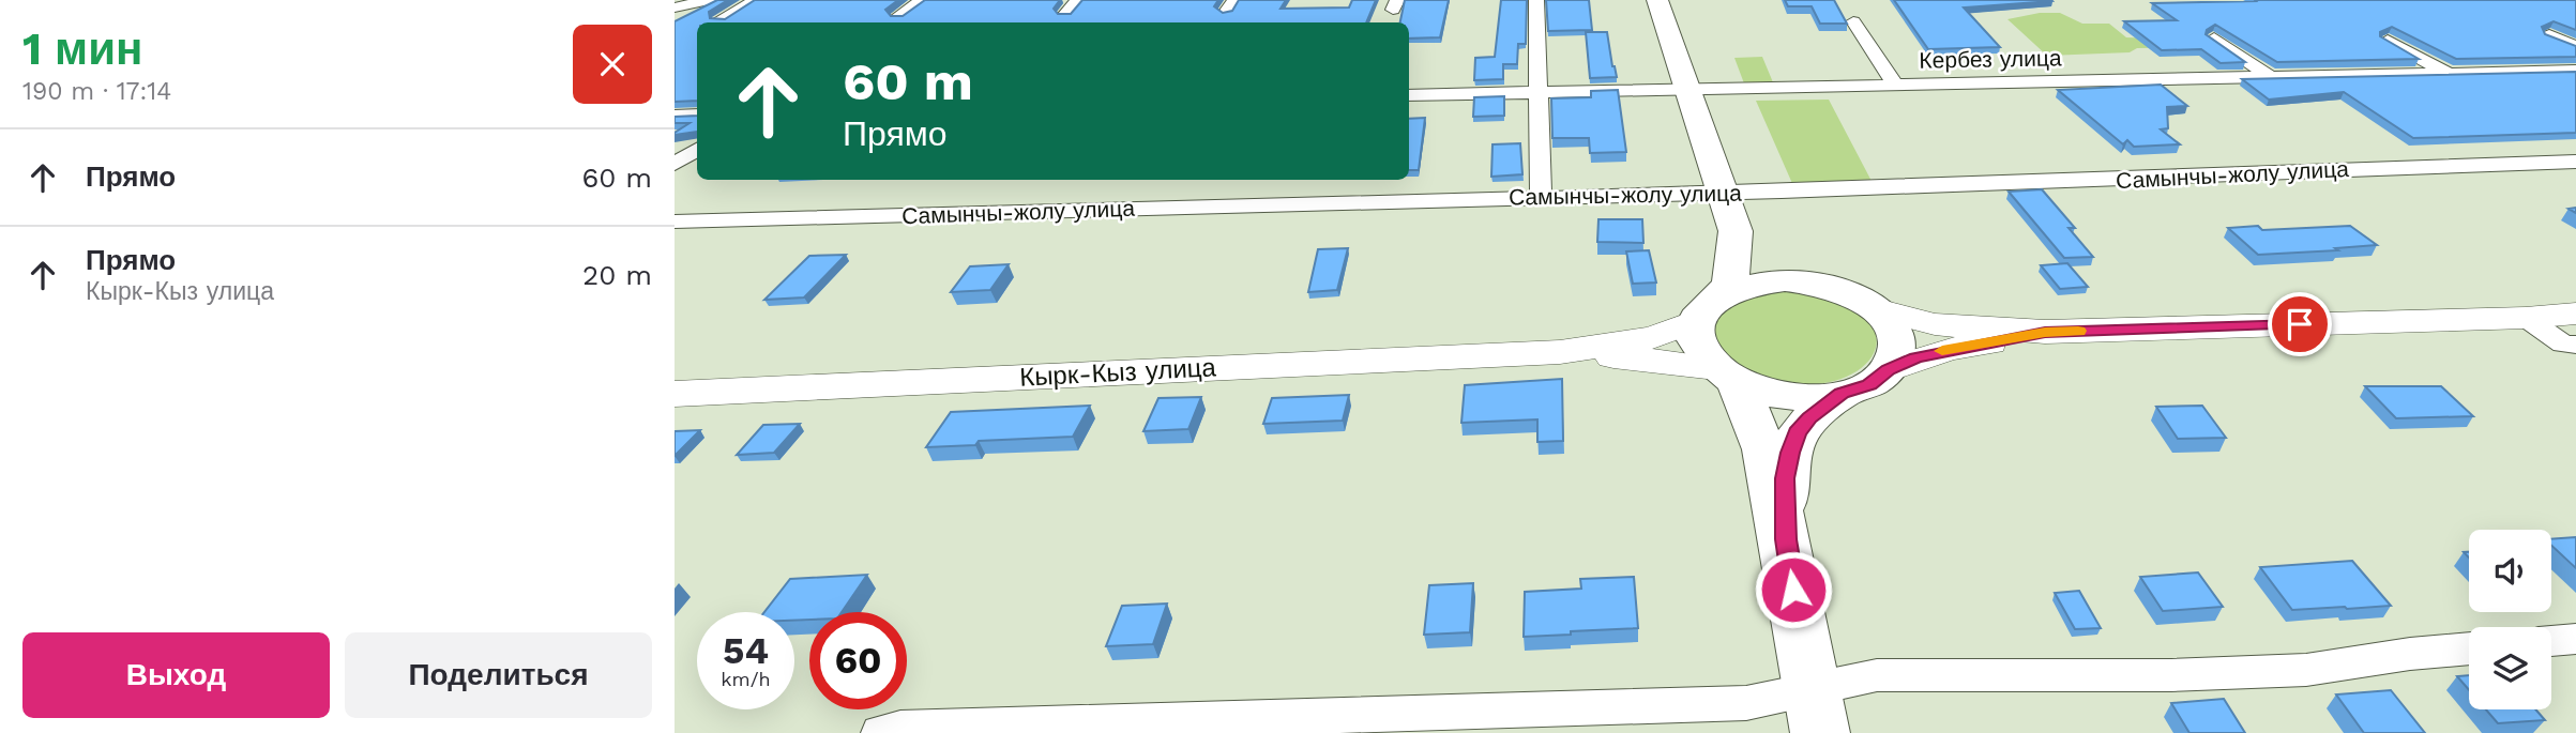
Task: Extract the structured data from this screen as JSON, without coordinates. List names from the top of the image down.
{
  "streets": {
    "street": ["Кербез улица", "Самынчы-жолу улица", "Кырк-Кыз улица"]
  },
  "page": {
    "heading": ["1 мин", "190 m · 17:14"],
    "turn": ["60 m", "Прямо"],
    "list": [
      {
        "name": "Прямо",
        "value": "60 m"
      },
      {
        "name": "Прямо",
        "note": "Кырк-Кыз улица",
        "value": "20 m"
      }
    ],
    "speed": "54 km/h",
    "limit": "60",
    "buttons": ["Выход", "Поделиться"]
  }
}
